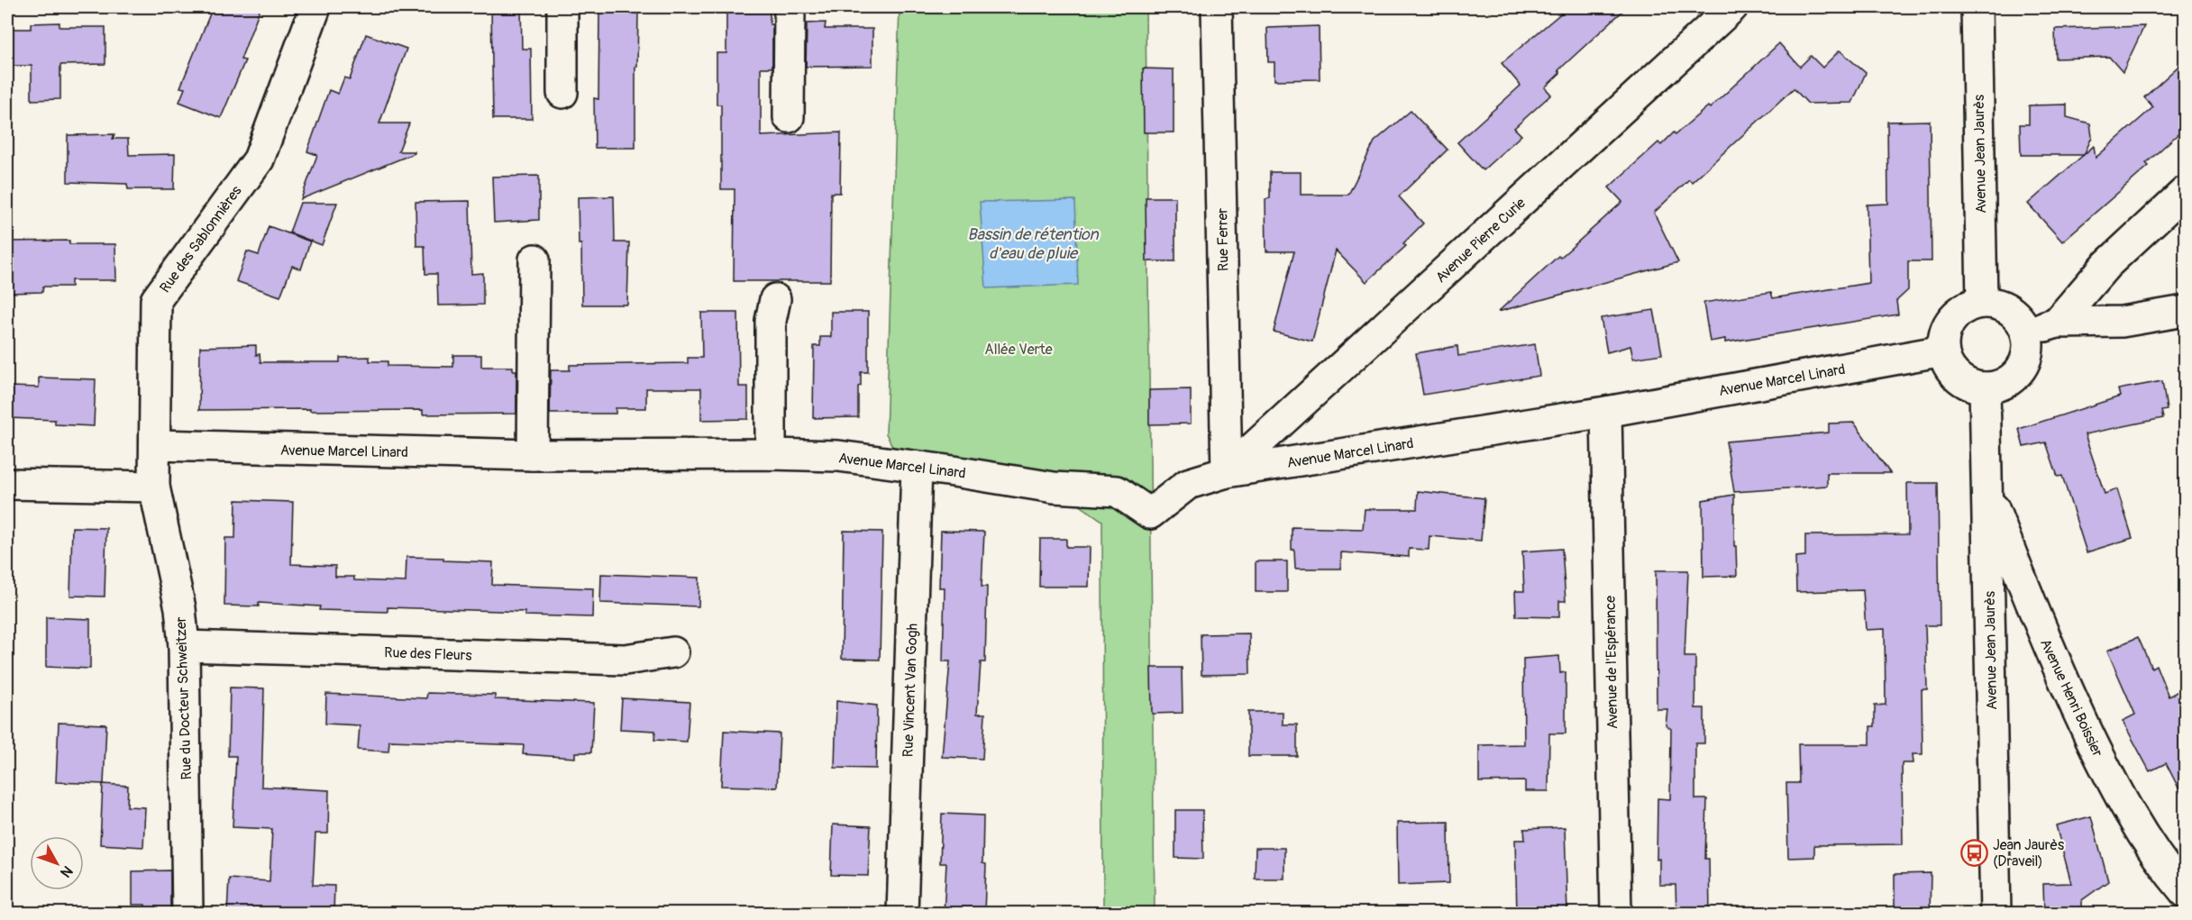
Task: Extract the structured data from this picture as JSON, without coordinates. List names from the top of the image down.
{
  "streets": {
    "street": [
      "Avenue Jean Jaurès",
      "Rue des Sablonnières",
      "Rue Ferrer",
      "Avenue Pierre Curie",
      "Avenue Marcel Linard",
      "Rue des Fleurs",
      "Avenue de l'Espérance",
      "Rue Vincent Van Gogh",
      "Avenue Henri Boissier",
      "Rue du Docteur Schweitzer"
    ]
  },
  "crossings": [
    ["Avenue Jean Jaurès", "Avenue Marcel Linard"],
    ["Avenue Jean Jaurès", "Avenue Henri Boissier"],
    ["Rue des Sablonnières", "Avenue Marcel Linard"],
    ["Rue des Sablonnières", "Rue du Docteur Schweitzer"],
    ["Rue Ferrer", "Avenue Pierre Curie"],
    ["Rue Ferrer", "Avenue Marcel Linard"],
    ["Avenue Pierre Curie", "Avenue Marcel Linard"],
    ["Avenue Marcel Linard", "Avenue de l'Espérance"],
    ["Avenue Marcel Linard", "Rue Vincent Van Gogh"],
    ["Rue des Fleurs", "Rue du Docteur Schweitzer"]
  ],
  "water": ["Bassin de rétention d'eau de pluie"],
  "parks": ["Allée Verte"],
  "places": {
    "bus stop": ["Jean Jaurès (Draveil)"]
  },
  "north": "bottom right"
}
